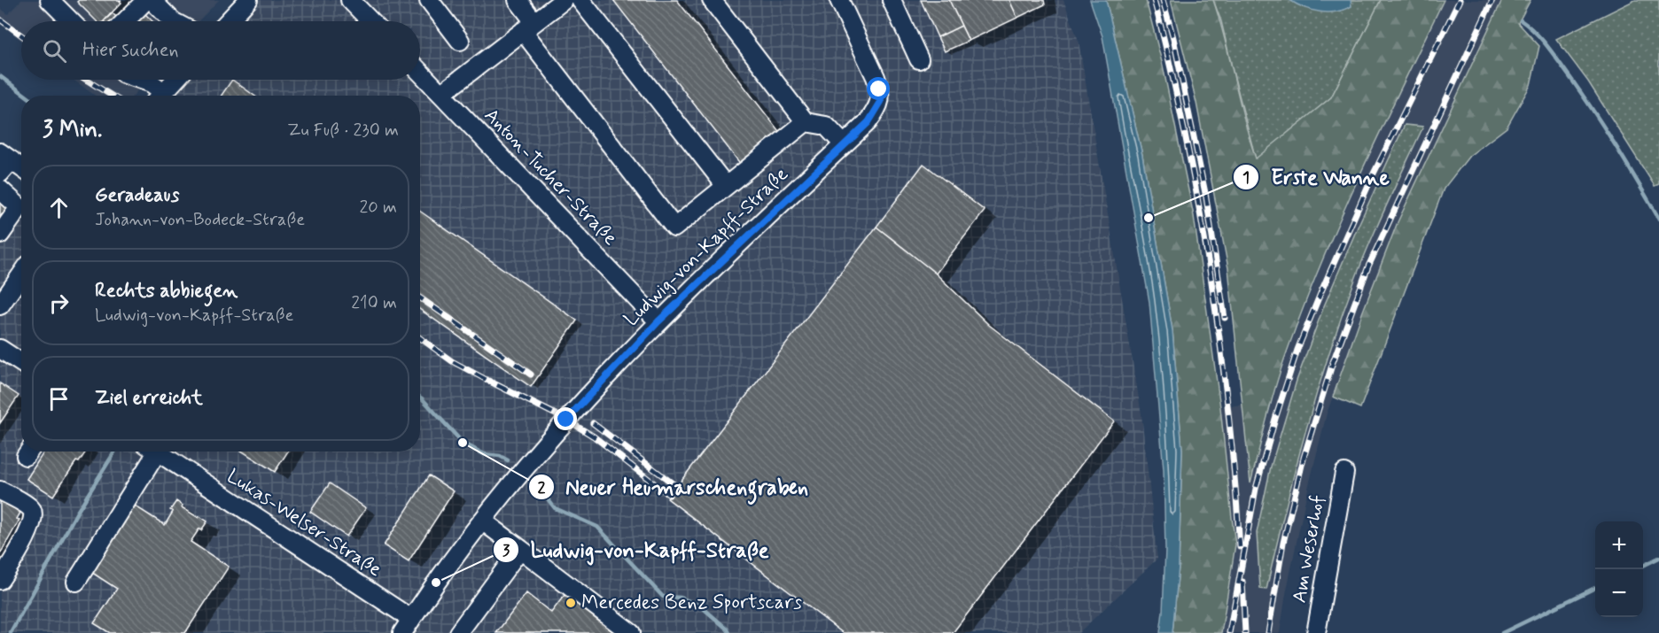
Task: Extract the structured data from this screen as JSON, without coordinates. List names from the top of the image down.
{
  "streets": {
    "street": [
      "Anton-Tucher-Straße",
      "Ludwig-von-Kapff-Straße",
      "Lukas-Welser-Straße",
      "Am Weserhof"
    ]
  },
  "crossings": [
    ["Anton-Tucher-Straße", "Ludwig-von-Kapff-Straße"],
    ["Ludwig-von-Kapff-Straße", "Lukas-Welser-Straße"]
  ],
  "places": [
    "Erste Wanne",
    "Neuer Heumarschengraben",
    "Ludwig-von-Kapff-Straße",
    "Mercedes Benz Sportscars"
  ],
  "page": {
    "search": "Hier suchen",
    "heading": ["3 Min.", "Zu Fuß · 230 m"],
    "list": [
      ["Geradeaus", "Johann-von-Bodeck-Straße", "20 m"],
      ["Rechts abbiegen", "Ludwig-von-Kapff-Straße", "210 m"],
      "Ziel erreicht"
    ],
    "map_buttons": ["+", "−"]
  }
}
